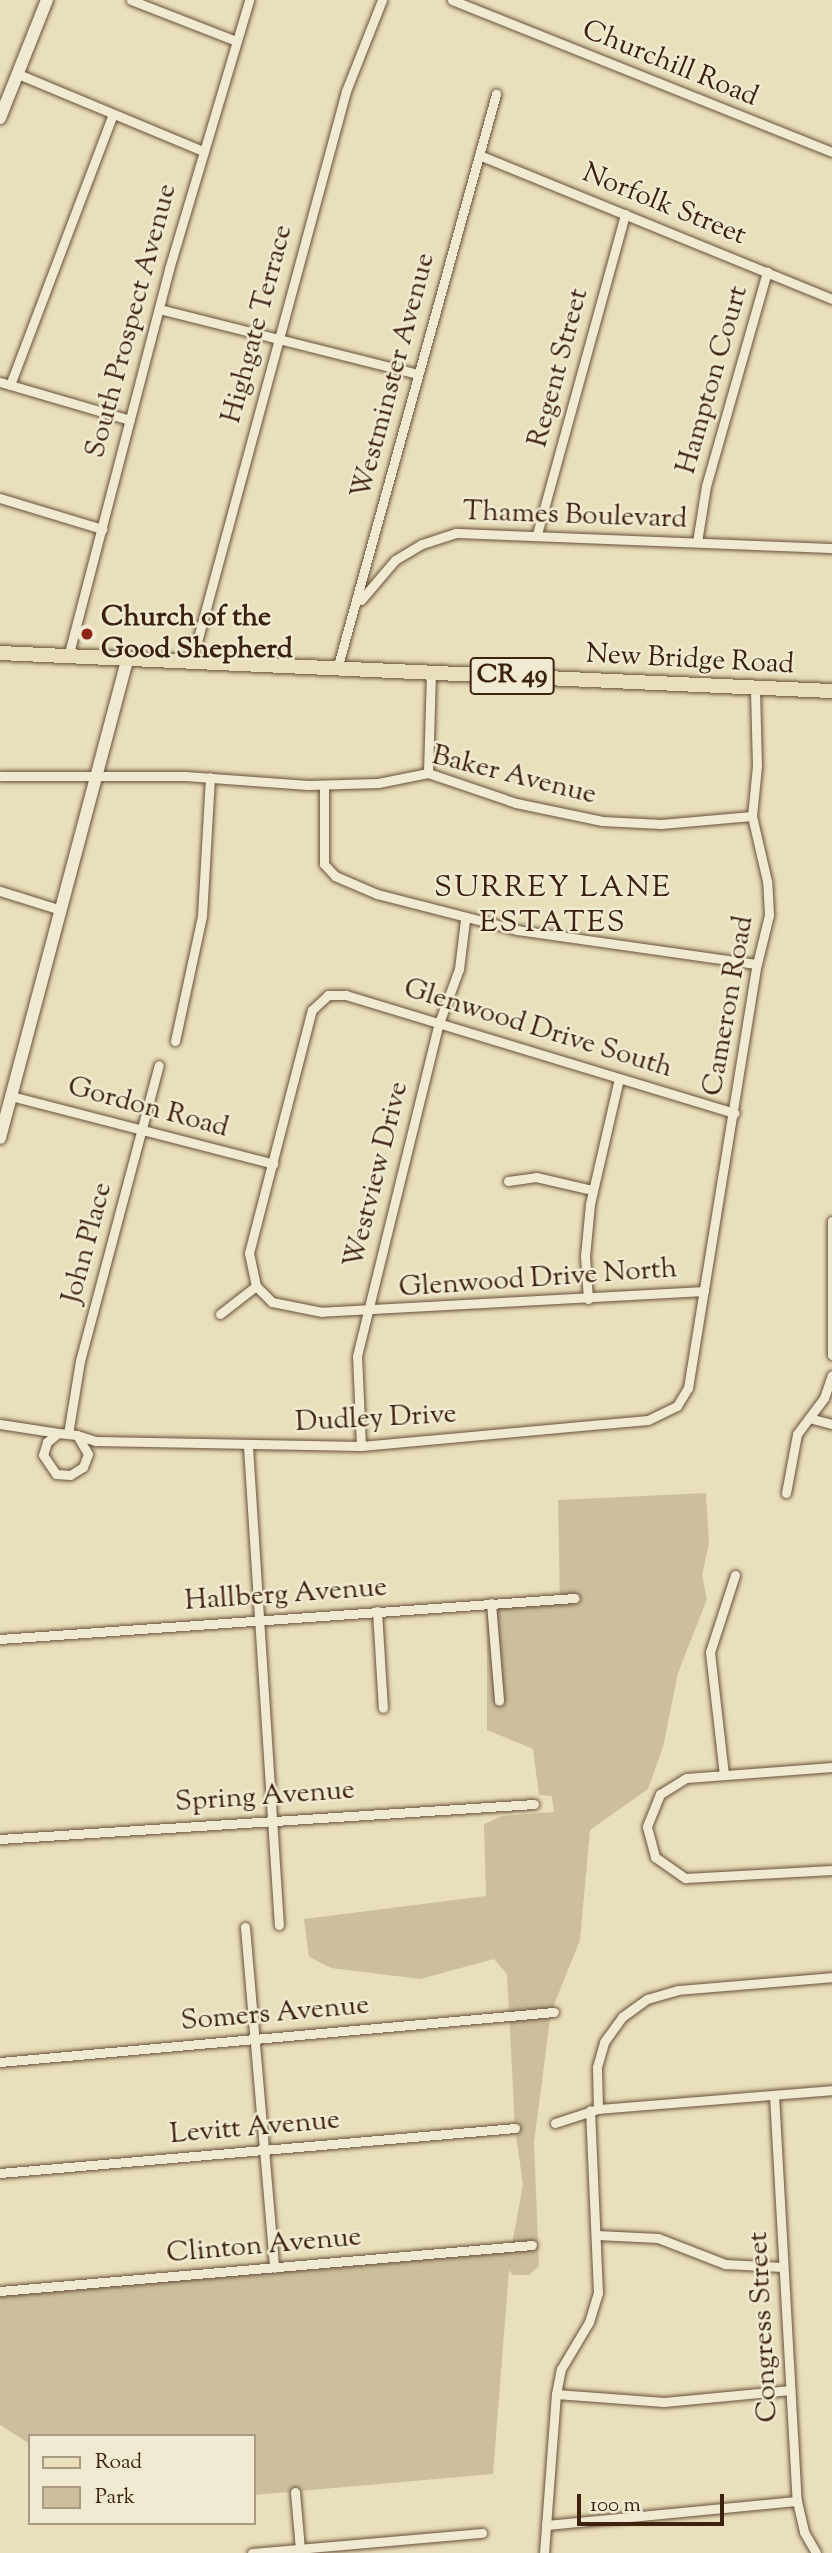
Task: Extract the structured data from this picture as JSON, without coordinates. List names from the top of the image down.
{
  "streets": {
    "main road": ["New Bridge Road", "CR 49"],
    "street": [
      "Churchill Road",
      "Norfolk Street",
      "South Prospect Avenue",
      "Highgate Terrace",
      "Regent Street",
      "Westminster Avenue",
      "Hampton Court",
      "Thames Boulevard",
      "Baker Avenue",
      "Cameron Road",
      "Glenwood Drive South",
      "Gordon Road",
      "Westview Drive",
      "John Place",
      "Glenwood Drive North",
      "Dudley Drive",
      "Hallberg Avenue",
      "Spring Avenue",
      "Somers Avenue",
      "Levitt Avenue",
      "Clinton Avenue",
      "Congress Street"
    ]
  },
  "crossings": [
    ["Norfolk Street", "Regent Street"],
    ["Norfolk Street", "Westminster Avenue"],
    ["Norfolk Street", "Hampton Court"],
    ["South Prospect Avenue", "New Bridge Road"],
    ["Highgate Terrace", "New Bridge Road"],
    ["Regent Street", "Thames Boulevard"],
    ["Westminster Avenue", "Thames Boulevard"],
    ["Westminster Avenue", "New Bridge Road"],
    ["Hampton Court", "Thames Boulevard"],
    ["New Bridge Road", "Cameron Road"],
    ["Baker Avenue", "Cameron Road"],
    ["Cameron Road", "Glenwood Drive South"],
    ["Cameron Road", "Glenwood Drive North"],
    ["Cameron Road", "Dudley Drive"],
    ["Glenwood Drive South", "Gordon Road"],
    ["Glenwood Drive South", "Westview Drive"],
    ["Gordon Road", "John Place"],
    ["Westview Drive", "Glenwood Drive North"],
    ["Westview Drive", "Dudley Drive"],
    ["John Place", "Dudley Drive"]
  ],
  "districts": ["SURREY LANE ESTATES"],
  "places": ["Church of the Good Shepherd"],
  "legend": ["Road", "Park"],
  "scale_bar": "100 m"
}
